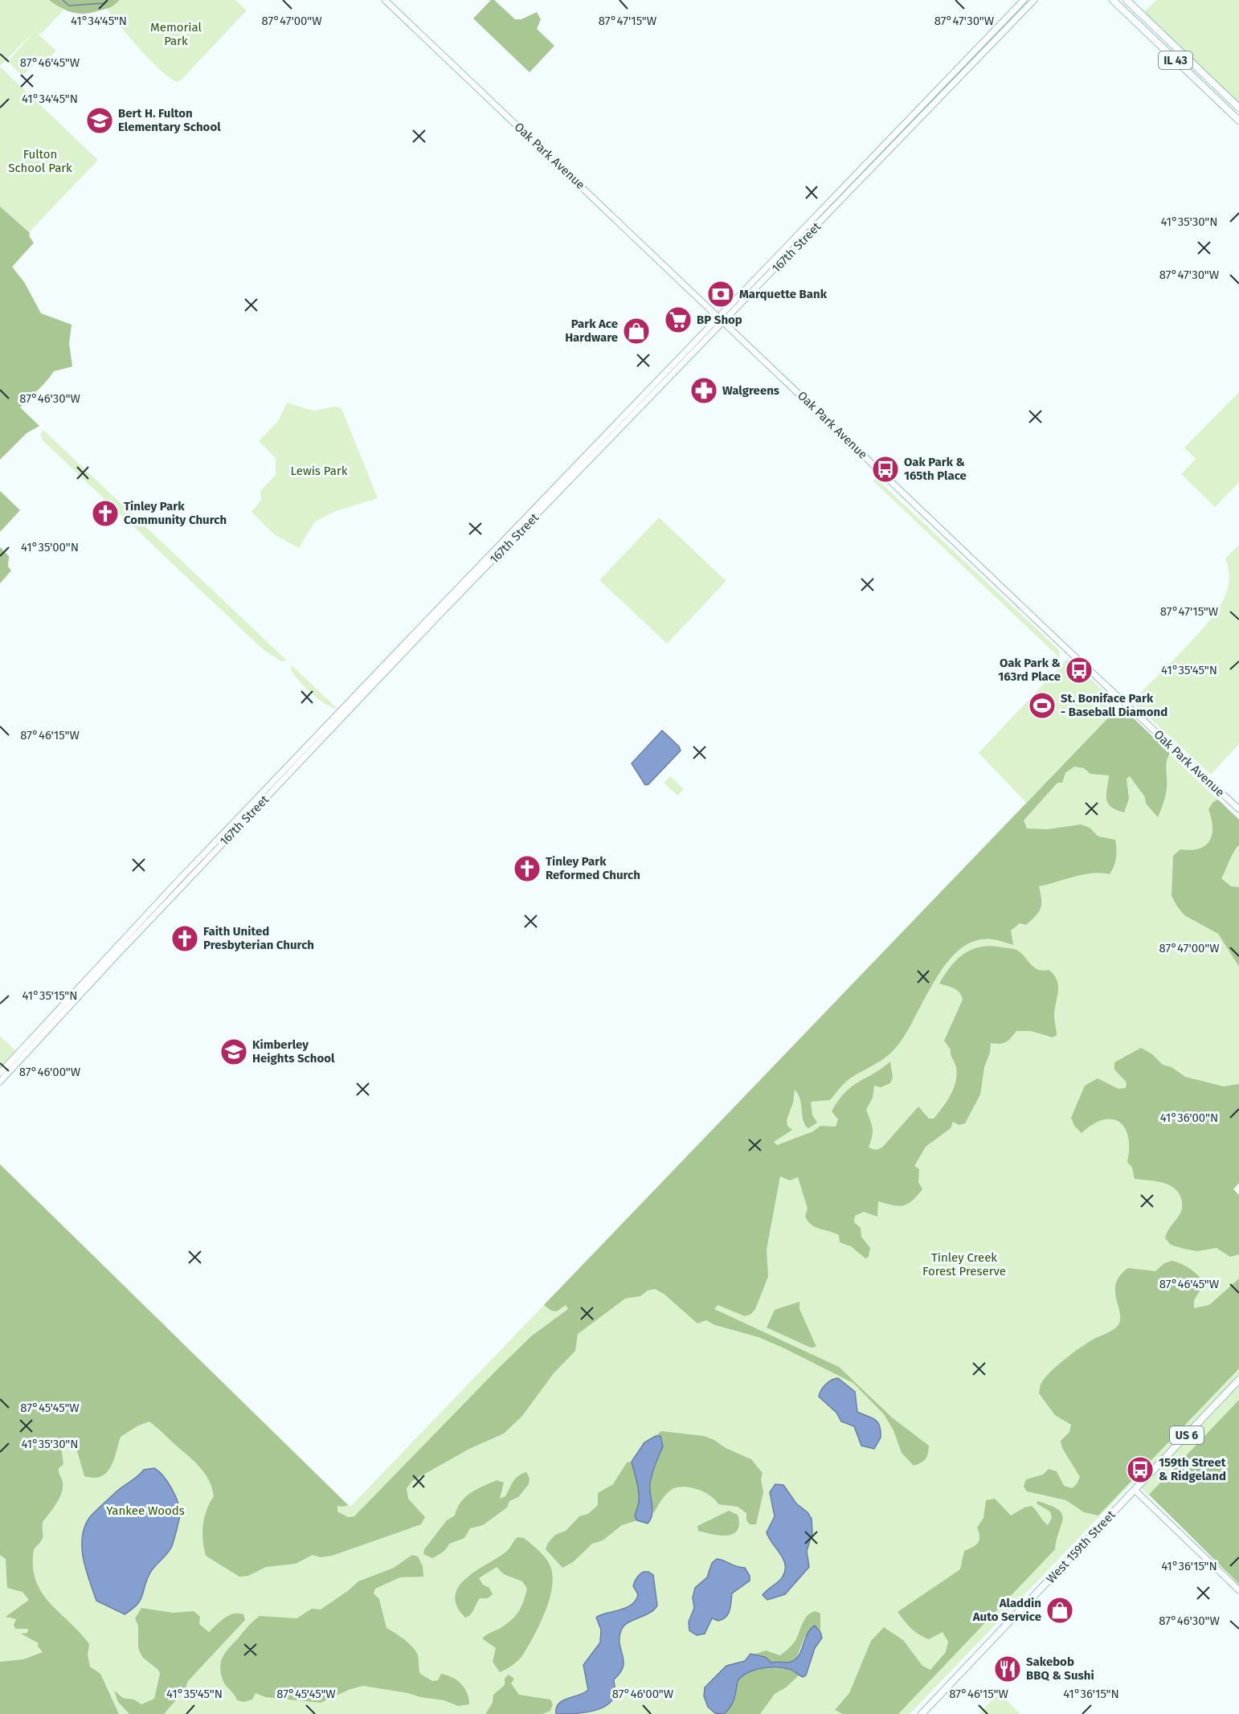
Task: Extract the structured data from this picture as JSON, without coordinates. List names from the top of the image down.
{
  "streets": {
    "main road": [
      "IL 43",
      "Oak Park Avenue",
      "167th Street",
      "US 6",
      "West 159th Street"
    ]
  },
  "crossings": [
    ["Oak Park Avenue", "167th Street"]
  ],
  "parks": [
    "Memorial Park",
    "Fulton School Park",
    "Lewis Park",
    "Tinley Creek Forest Preserve",
    "Yankee Woods"
  ],
  "places": {
    "school or university": ["Bert H. Fulton Elementary School", "Kimberley Heights School"],
    "bank": ["Marquette Bank"],
    "supermarket": ["BP Shop"],
    "shop": ["Park Ace Hardware", "Aladdin Auto Service"],
    "pharmacy": ["Walgreens"],
    "bus stop": ["Oak Park & 165th Place", "Oak Park & 163rd Place", "159th Street & Ridgeland"],
    "church": ["Tinley Park Community Church", "Tinley Park Reformed Church", "Faith United Presbyterian Church"],
    "sports": ["St. Boniface Park - Baseball Diamond"],
    "restaurant": ["Sakebob BBQ & Sushi"]
  },
  "coordinates": [
    "41°34'45\"N",
    "87°47'00\"W",
    "87°47'15\"W",
    "87°47'30\"W",
    "87°46'45\"W",
    "41°35'30\"N",
    "87°46'30\"W",
    "41°35'00\"N",
    "41°35'45\"N",
    "87°46'15\"W",
    "41°35'15\"N",
    "87°46'00\"W",
    "41°36'00\"N",
    "87°45'45\"W",
    "41°36'15\"N"
  ]
}
